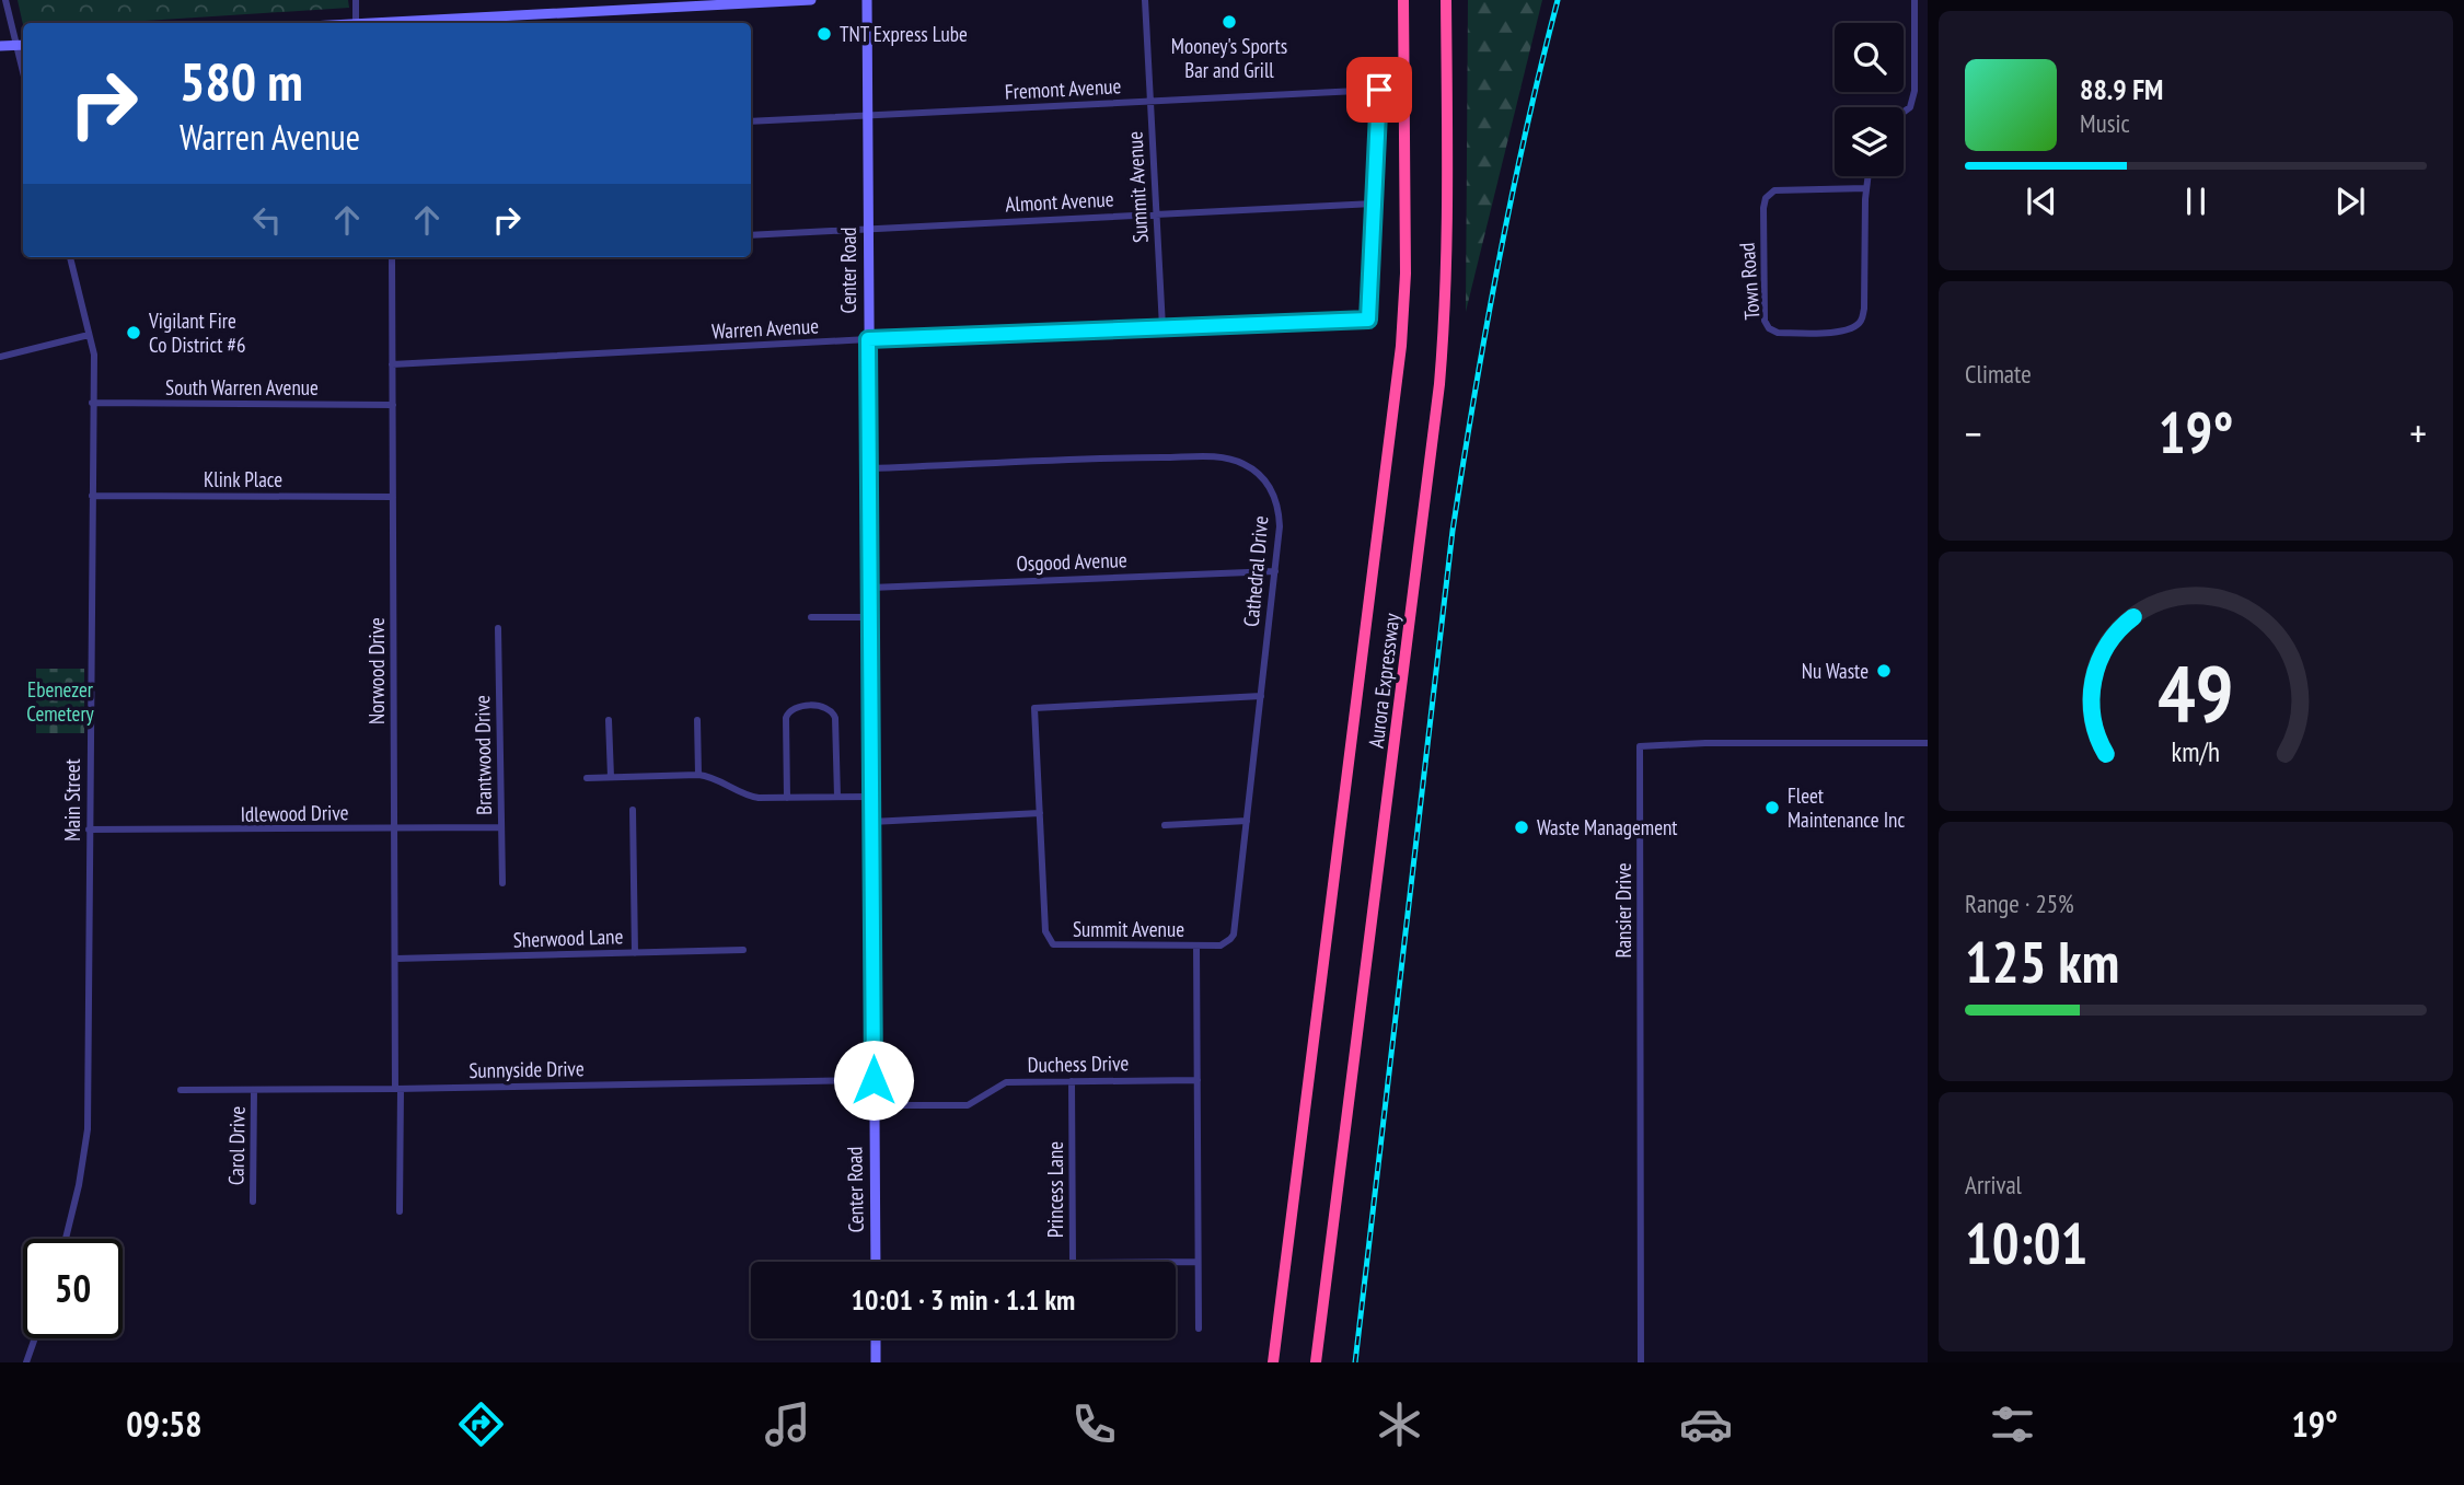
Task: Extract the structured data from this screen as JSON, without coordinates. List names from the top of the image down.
{
  "streets": {
    "highway": ["Aurora Expressway"],
    "main road": ["Center Road"],
    "street": [
      "Fremont Avenue",
      "Summit Avenue",
      "Almont Avenue",
      "Town Road",
      "Warren Avenue",
      "South Warren Avenue",
      "Klink Place",
      "Osgood Avenue",
      "Cathedral Drive",
      "Norwood Drive",
      "Brantwood Drive",
      "Main Street",
      "Idlewood Drive",
      "Ransier Drive",
      "Sherwood Lane",
      "Duchess Drive",
      "Sunnyside Drive",
      "Carol Drive",
      "Princess Lane"
    ]
  },
  "crossings": [
    ["Fremont Avenue", "Summit Avenue"],
    ["Fremont Avenue", "Almont Avenue"],
    ["Fremont Avenue", "Center Road"],
    ["Fremont Avenue", "Warren Avenue"],
    ["Summit Avenue", "Almont Avenue"],
    ["Summit Avenue", "Warren Avenue"],
    ["Summit Avenue", "Cathedral Drive"],
    ["Summit Avenue", "Duchess Drive"],
    ["Summit Avenue", "Princess Lane"],
    ["Almont Avenue", "Center Road"],
    ["Almont Avenue", "Warren Avenue"],
    ["Center Road", "Warren Avenue"],
    ["Center Road", "Osgood Avenue"],
    ["Center Road", "Cathedral Drive"],
    ["Center Road", "Duchess Drive"],
    ["Center Road", "Sunnyside Drive"],
    ["Warren Avenue", "Norwood Drive"],
    ["South Warren Avenue", "Norwood Drive"],
    ["South Warren Avenue", "Main Street"],
    ["Klink Place", "Norwood Drive"],
    ["Klink Place", "Main Street"],
    ["Osgood Avenue", "Cathedral Drive"],
    ["Norwood Drive", "Idlewood Drive"],
    ["Norwood Drive", "Sherwood Lane"],
    ["Norwood Drive", "Sunnyside Drive"],
    ["Brantwood Drive", "Idlewood Drive"],
    ["Main Street", "Idlewood Drive"],
    ["Duchess Drive", "Princess Lane"],
    ["Sunnyside Drive", "Carol Drive"]
  ],
  "parks": ["Ebenezer Cemetery"],
  "places": [
    "Mooney's Sports Bar and Grill",
    "TNT Express Lube",
    "Vigilant Fire Co District #6",
    "Nu Waste",
    "Fleet Maintenance Inc",
    "Waste Management"
  ],
  "page": {
    "turn": ["580 m", "Warren Avenue"],
    "song": ["88.9 FM", "Music"],
    "tile": [
      "Climate",
      ["Range · 25%", "125 km"],
      ["Arrival", "10:01"]
    ],
    "heat": ["−", "19°", "+"],
    "limit": "50",
    "trip": "10:01 · 3 min · 1.1 km",
    "tabs": ["09:58", "19°"],
    "gauge": ["49", "km/h"]
  }
}
